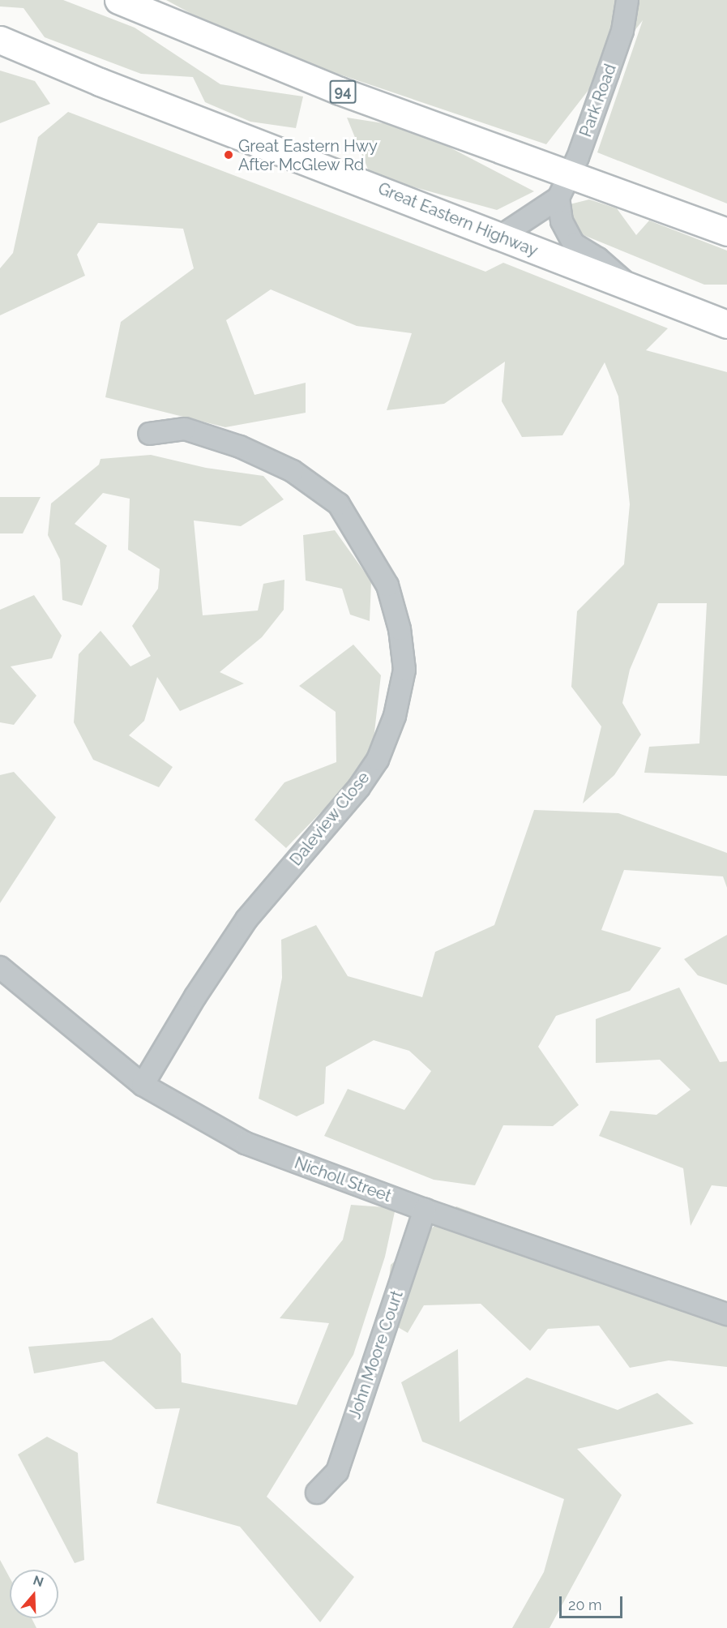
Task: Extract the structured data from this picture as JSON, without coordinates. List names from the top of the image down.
{
  "streets": {
    "highway": ["94", "Great Eastern Highway"],
    "street": [
      "Park Road",
      "Daleview Close",
      "Nicholl Street",
      "John Moore Court"
    ]
  },
  "crossings": [
    ["94", "Park Road"],
    ["Park Road", "Great Eastern Highway"],
    ["Daleview Close", "Nicholl Street"],
    ["Nicholl Street", "John Moore Court"]
  ],
  "places": ["Great Eastern Hwy After McGlew Rd"],
  "scale_bar": "20 m",
  "north": "top"
}
